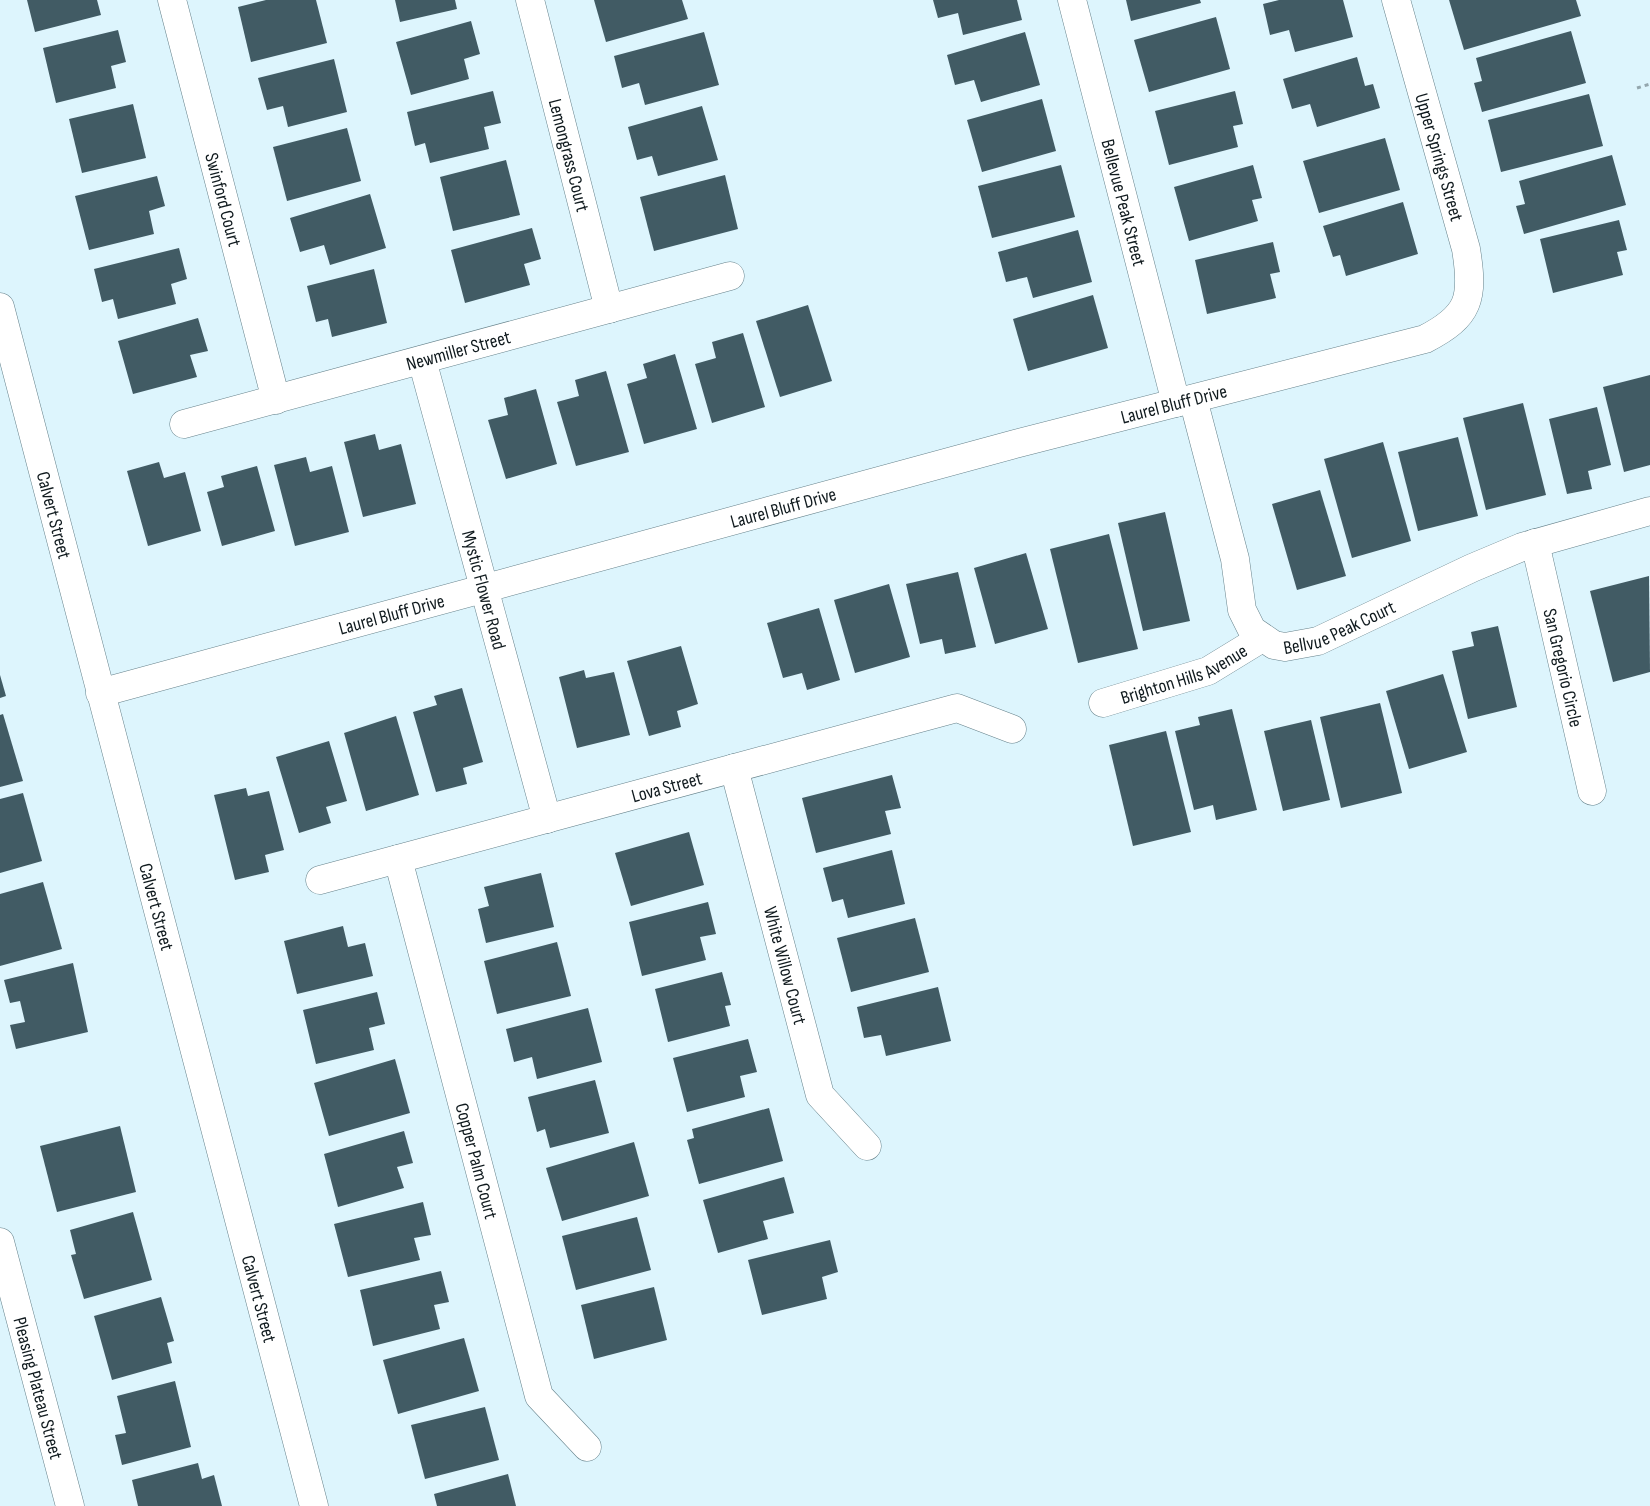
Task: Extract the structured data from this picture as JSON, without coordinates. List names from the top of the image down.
{
  "streets": {
    "street": [
      "Lemongrass Court",
      "Upper Springs Street",
      "Swinford Court",
      "Bellevue Peak Street",
      "Newmiller Street",
      "Laurel Bluff Drive",
      "Calvert Street",
      "Mystic Flower Road",
      "Bellvue Peak Court",
      "San Gregorio Circle",
      "Brighton Hills Avenue",
      "Lova Street",
      "White Willow Court",
      "Copper Palm Court",
      "Pleasing Plateau Street"
    ]
  },
  "crossings": [
    ["Lemongrass Court", "Newmiller Street"],
    ["Upper Springs Street", "Laurel Bluff Drive"],
    ["Swinford Court", "Newmiller Street"],
    ["Bellevue Peak Street", "Laurel Bluff Drive"],
    ["Bellevue Peak Street", "Bellvue Peak Court"],
    ["Newmiller Street", "Mystic Flower Road"],
    ["Laurel Bluff Drive", "Calvert Street"],
    ["Laurel Bluff Drive", "Mystic Flower Road"],
    ["Laurel Bluff Drive", "Bellvue Peak Court"],
    ["Mystic Flower Road", "Lova Street"],
    ["Bellvue Peak Court", "San Gregorio Circle"],
    ["Bellvue Peak Court", "Brighton Hills Avenue"],
    ["Lova Street", "White Willow Court"],
    ["Lova Street", "Copper Palm Court"]
  ]
}
